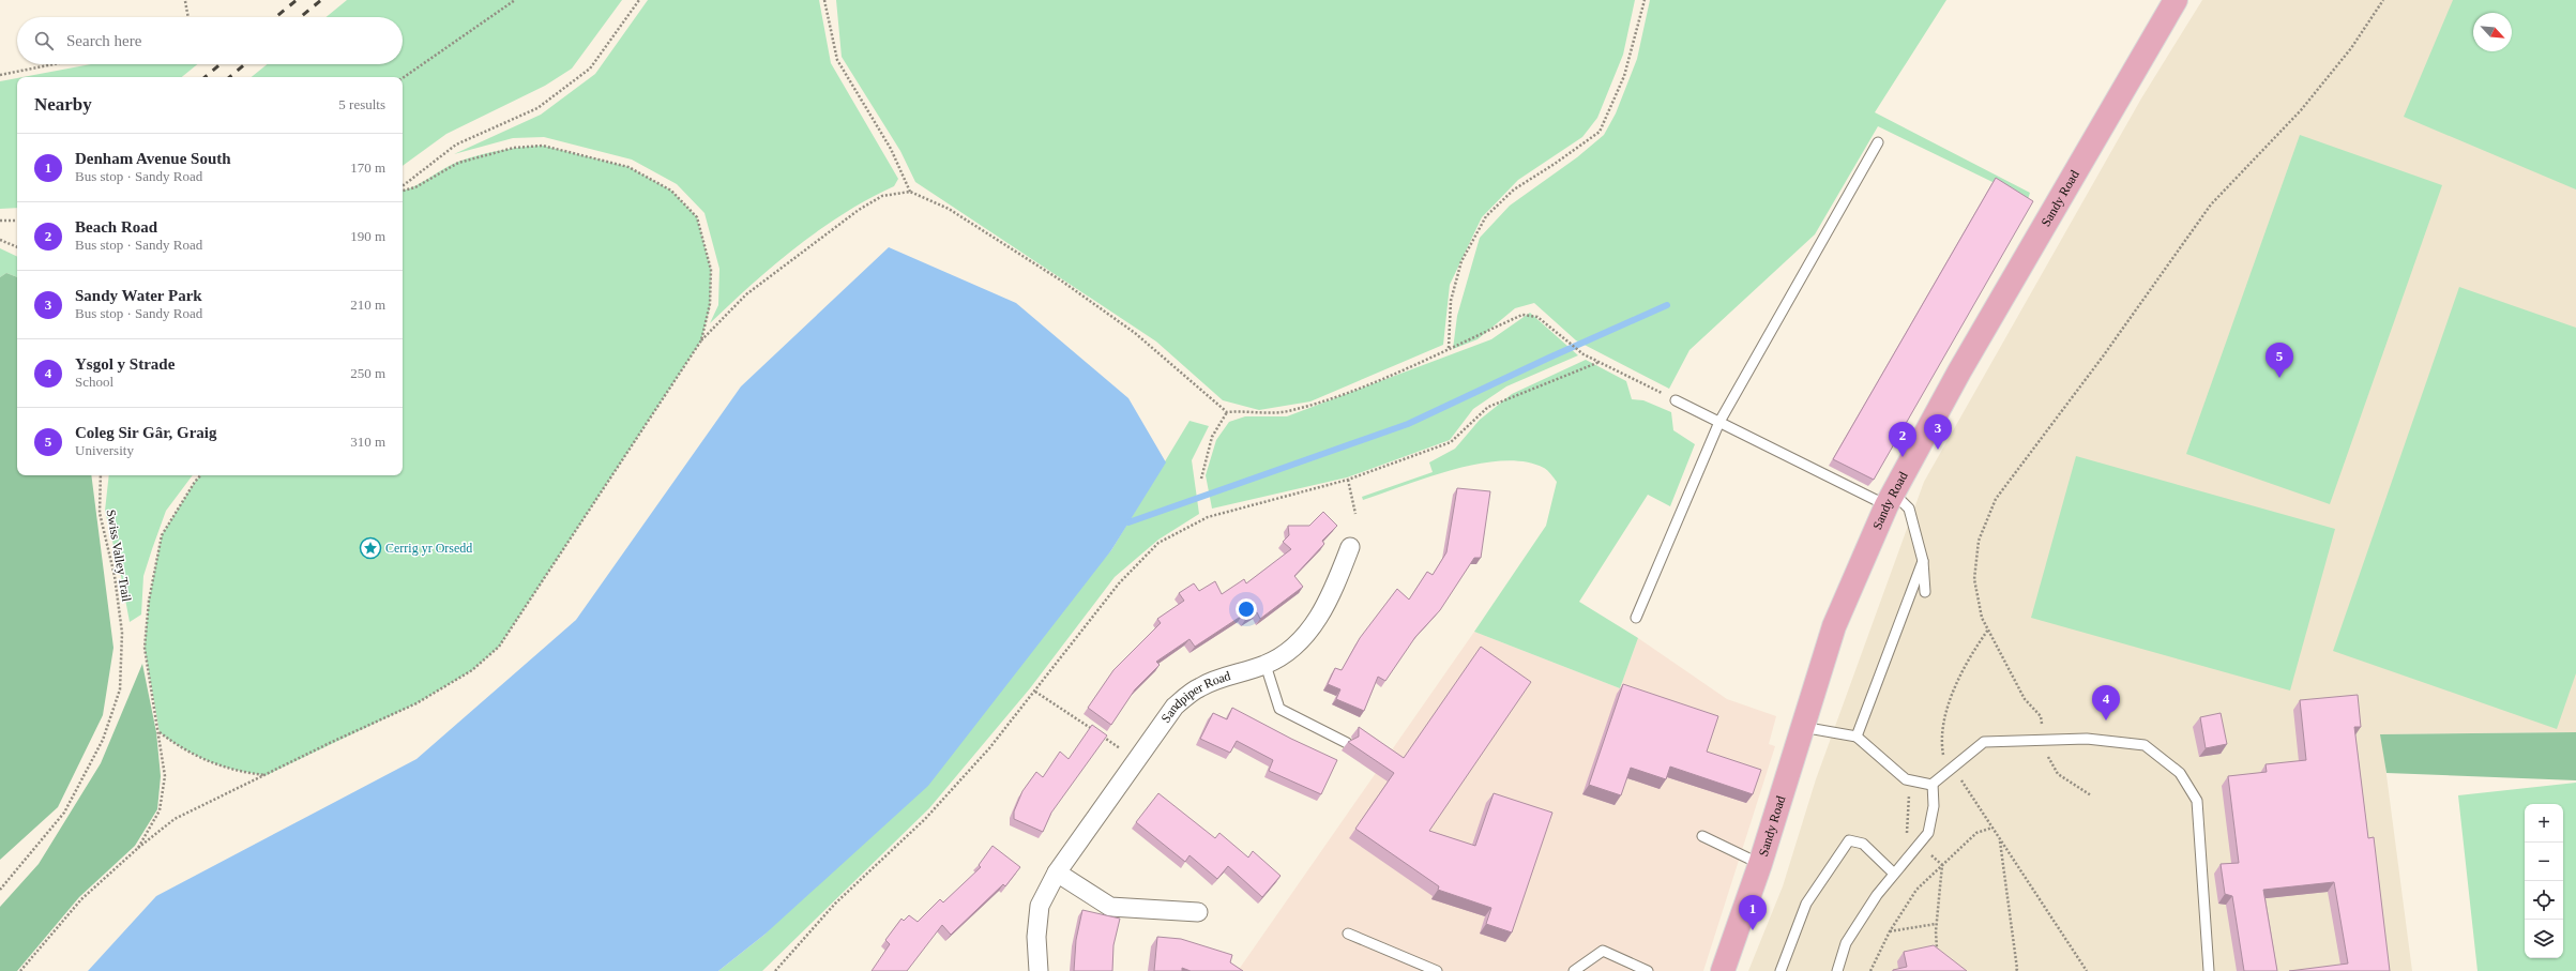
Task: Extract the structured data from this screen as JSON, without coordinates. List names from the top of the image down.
{
  "streets": {
    "main road": ["Sandy Road"],
    "street": ["Sandpiper Road"],
    "path": ["Swiss Valley Trail"]
  },
  "places": {
    "place": ["Cerrig yr Orsedd"]
  },
  "north": "bottom right",
  "page": {
    "search": "Search here",
    "heading": ["Nearby", "5 results"],
    "list": [
      {
        "mark": "1",
        "name": "Denham Avenue South",
        "note": "Bus stop · Sandy Road",
        "value": "170 m"
      },
      {
        "mark": "2",
        "name": "Beach Road",
        "note": "Bus stop · Sandy Road",
        "value": "190 m"
      },
      {
        "mark": "3",
        "name": "Sandy Water Park",
        "note": "Bus stop · Sandy Road",
        "value": "210 m"
      },
      {
        "mark": "4",
        "name": "Ysgol y Strade",
        "note": "School",
        "value": "250 m"
      },
      {
        "mark": "5",
        "name": "Coleg Sir Gâr, Graig",
        "note": "University",
        "value": "310 m"
      }
    ],
    "pins": [
      "5",
      "3",
      "2",
      "4",
      "1"
    ],
    "map_buttons": ["+", "−"]
  }
}
